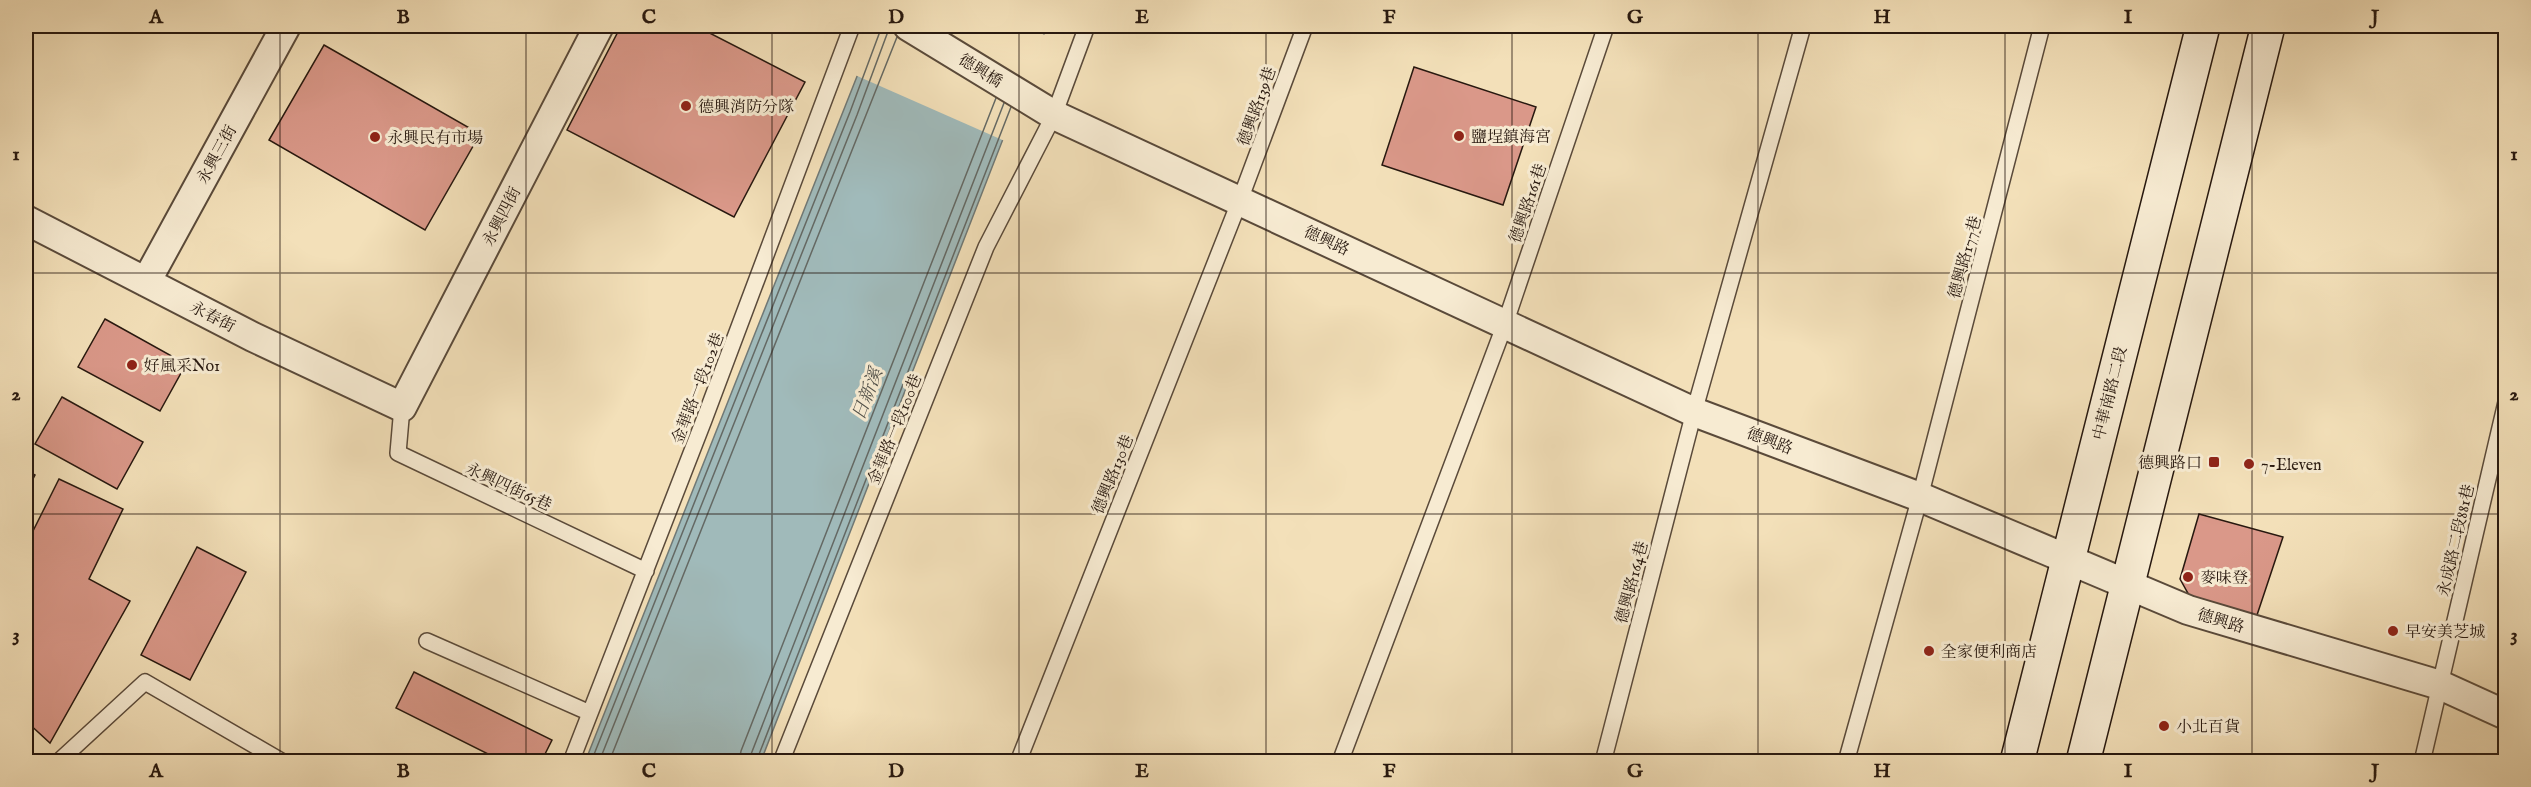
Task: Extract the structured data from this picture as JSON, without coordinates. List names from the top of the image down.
{
  "streets": {
    "street": [
      "德興橋",
      "永興三街",
      "永興四街",
      "德興路",
      "永春街",
      "中華南路二段"
    ],
    "lane": [
      "德興路139巷",
      "德興路161巷",
      "德興路177巷",
      "金華路一段102巷",
      "金華路一段100巷",
      "德興路130巷",
      "永興四街65巷",
      "永成路二段881巷",
      "德興路164巷"
    ]
  },
  "crossings": [
    ["德興橋", "德興路"],
    ["德興橋", "金華路一段100巷"],
    ["德興路139巷", "德興路"],
    ["德興路139巷", "德興路130巷"],
    ["永興三街", "永春街"],
    ["德興路161巷", "德興路"],
    ["永興四街", "永春街"],
    ["永興四街", "永興四街65巷"],
    ["德興路", "德興路177巷"],
    ["德興路", "中華南路二段"],
    ["德興路", "金華路一段100巷"],
    ["德興路", "德興路130巷"],
    ["德興路", "永成路二段881巷"],
    ["德興路", "德興路164巷"],
    ["永春街", "永興四街65巷"],
    ["金華路一段102巷", "永興四街65巷"]
  ],
  "water": ["日新溪"],
  "places": {
    "other": [
      "德興消防分隊",
      "鹽埕鎮海宮",
      "永興民有市場",
      "好風采No1",
      "7-Eleven",
      "麥味登",
      "早安美芝城",
      "全家便利商店",
      "小北百貨"
    ],
    "transit": ["德興路口"]
  },
  "grid": {
    "columns": [
      "A",
      "B",
      "C",
      "D",
      "E",
      "F",
      "G",
      "H",
      "I",
      "J"
    ],
    "rows": ["1", "2", "3"]
  }
}
